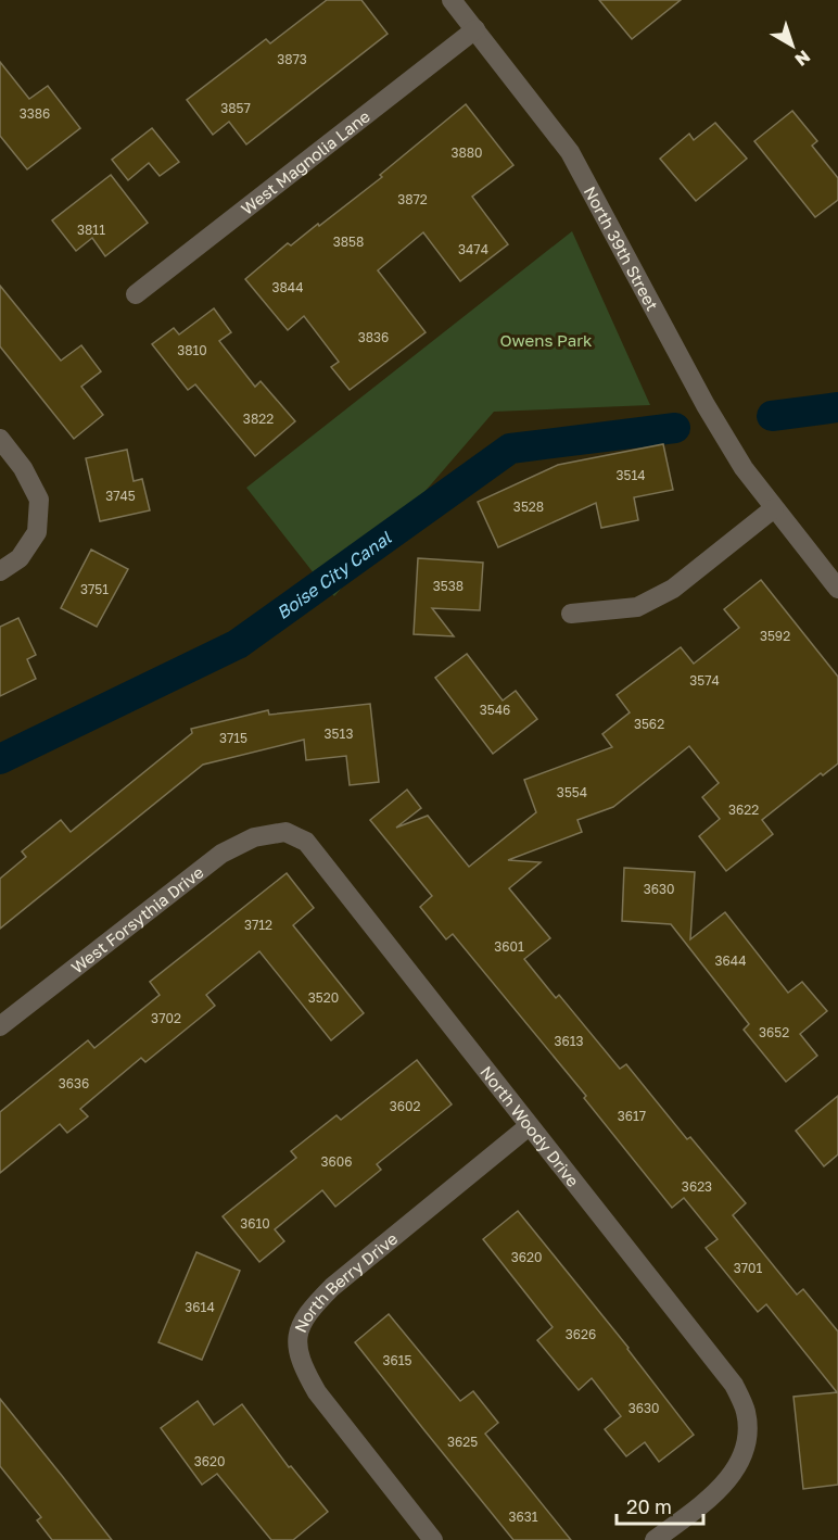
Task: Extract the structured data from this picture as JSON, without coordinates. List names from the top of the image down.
{
  "streets": {
    "street": [
      "West Magnolia Lane",
      "North 39th Street",
      "West Forsythia Drive",
      "North Woody Drive",
      "North Berry Drive"
    ]
  },
  "crossings": [
    ["West Magnolia Lane", "North 39th Street"],
    ["West Forsythia Drive", "North Woody Drive"],
    ["North Woody Drive", "North Berry Drive"]
  ],
  "water": ["Boise City Canal"],
  "parks": ["Owens Park"],
  "house_numbers": [
    "3873",
    "3857",
    "3386",
    "3880",
    "3872",
    "3811",
    "3858",
    "3474",
    "3844",
    "3836",
    "3810",
    "3822",
    "3514",
    "3745",
    "3528",
    "3538",
    "3751",
    "3592",
    "3574",
    "3546",
    "3562",
    "3513",
    "3715",
    "3554",
    "3622",
    "3630",
    "3712",
    "3601",
    "3644",
    "3520",
    "3702",
    "3652",
    "3613",
    "3636",
    "3602",
    "3617",
    "3606",
    "3623",
    "3610",
    "3620",
    "3701",
    "3614",
    "3626",
    "3615",
    "3630",
    "3625",
    "3620",
    "3631"
  ],
  "scale_bar": "20 m",
  "north": "bottom right"
}
